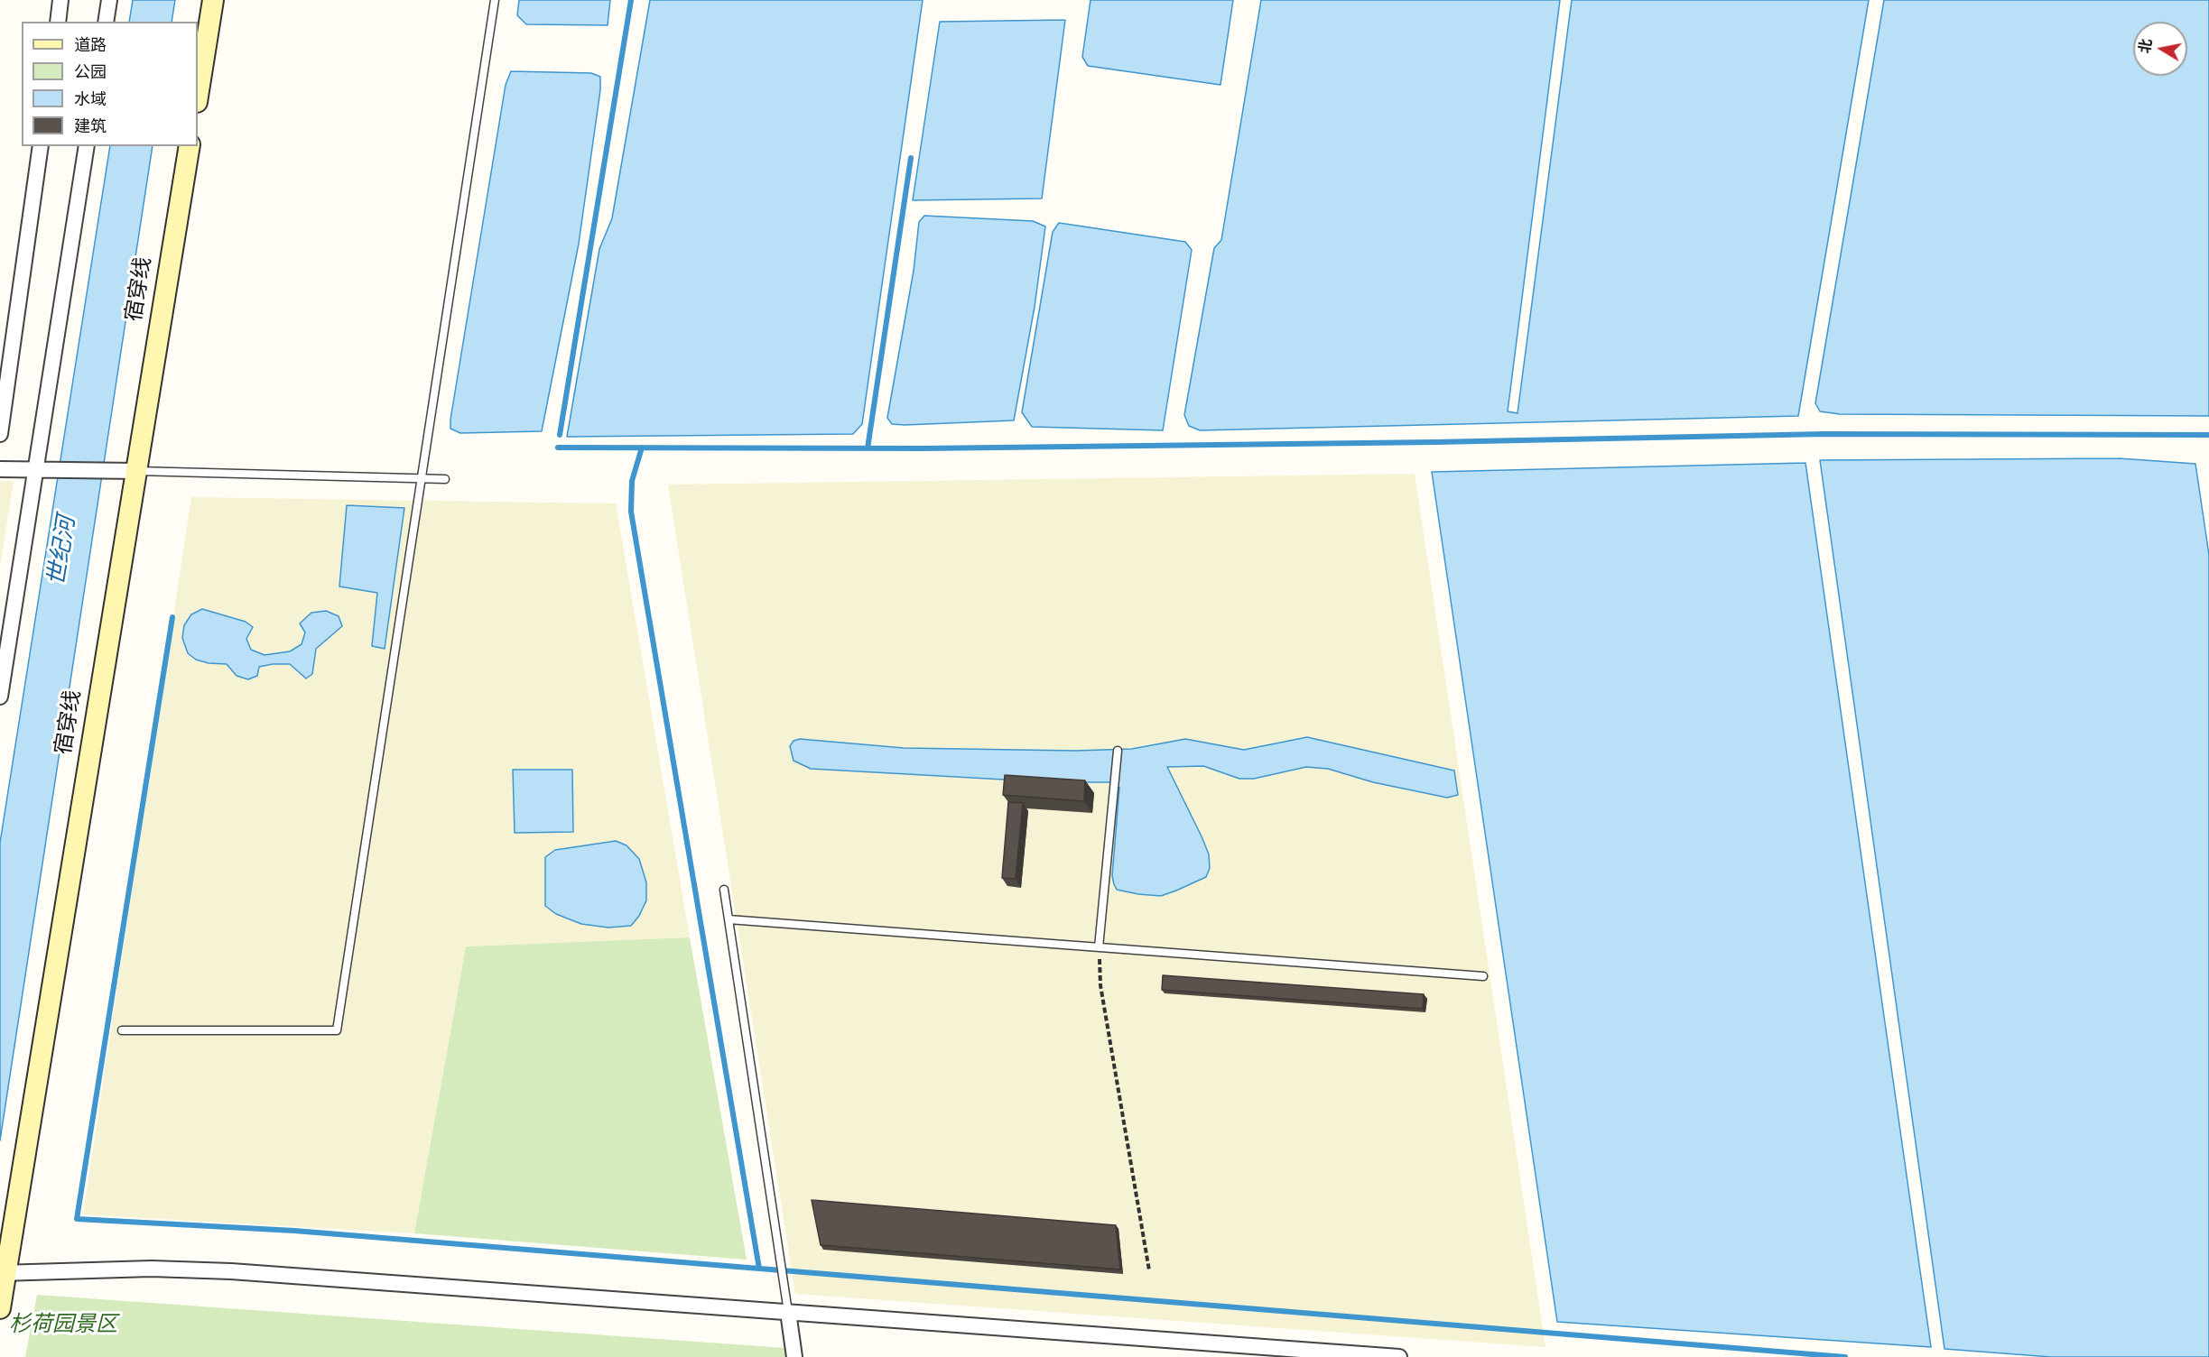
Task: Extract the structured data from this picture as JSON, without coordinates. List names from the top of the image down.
{
  "streets": {
    "main road": ["宿穿线"]
  },
  "water": ["世纪河"],
  "parks": ["杉荷园景区"],
  "legend": [
    "道路",
    "公园",
    "水域",
    "建筑"
  ],
  "north": "left"
}
